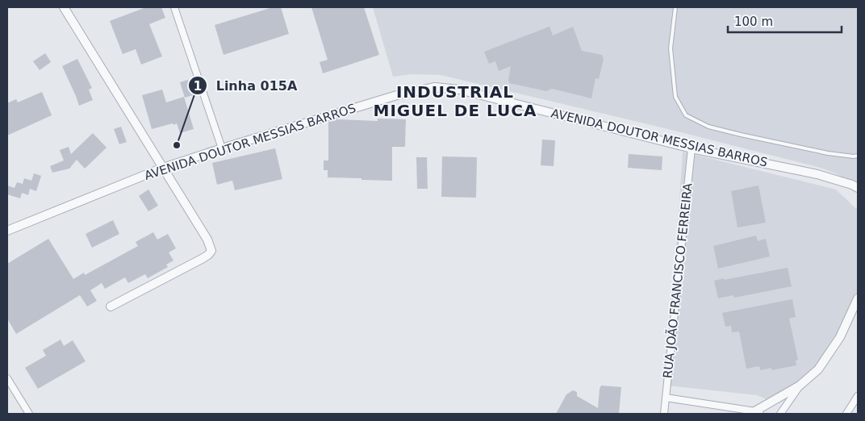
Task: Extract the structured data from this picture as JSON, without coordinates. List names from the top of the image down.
{
  "streets": {
    "street": ["AVENIDA DOUTOR MESSIAS BARROS", "RUA JOÃO FRANCISCO FERREIRA"]
  },
  "crossings": [
    ["AVENIDA DOUTOR MESSIAS BARROS", "RUA JOÃO FRANCISCO FERREIRA"]
  ],
  "districts": ["INDUSTRIAL MIGUEL DE LUCA"],
  "places": ["Linha 015A"],
  "scale_bar": "100 m"
}
